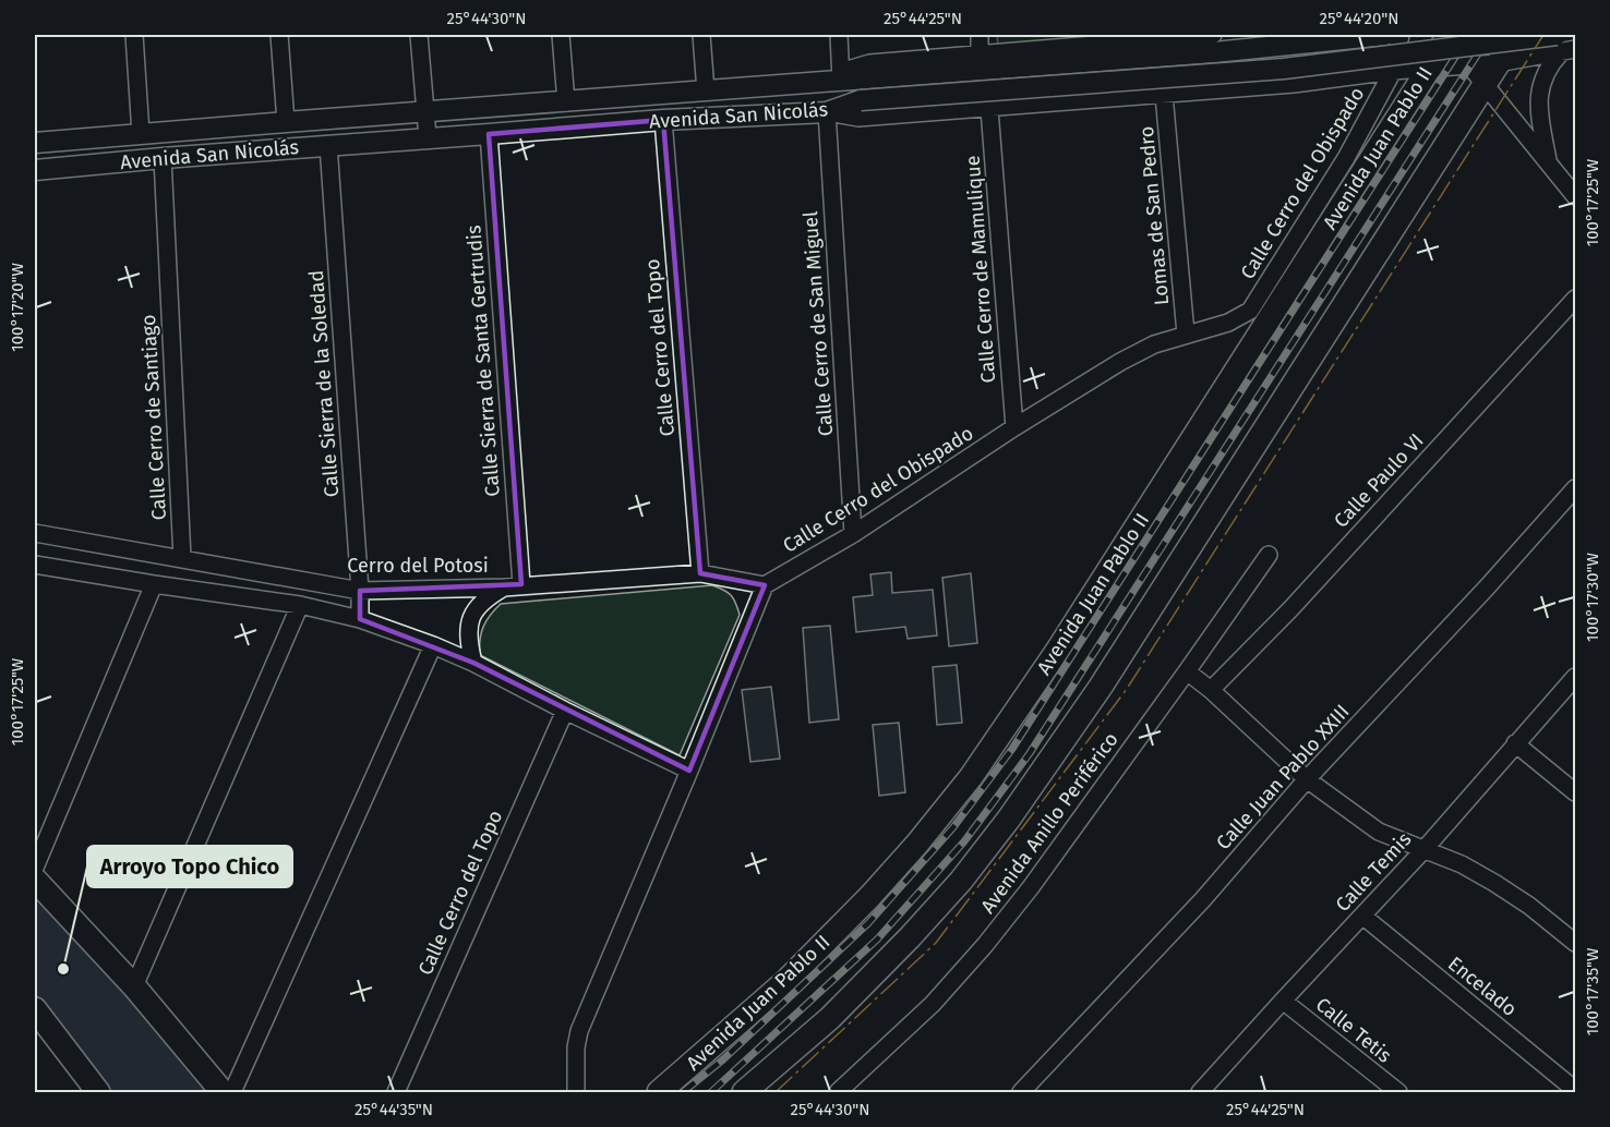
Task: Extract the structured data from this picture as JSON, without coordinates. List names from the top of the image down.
{
  "streets": {
    "main road": ["Avenida Juan Pablo II"],
    "street": [
      "Avenida San Nicolás",
      "Calle Cerro del Obispado",
      "Lomas de San Pedro",
      "Calle Cerro de Mamulique",
      "Calle Cerro de San Miguel",
      "Calle Cerro del Topo",
      "Calle Sierra de Santa Gertrudis",
      "Calle Sierra de la Soledad",
      "Calle Cerro de Santiago",
      "Calle Paulo VI",
      "Cerro del Potosi",
      "Calle Juan Pablo XXIII",
      "Avenida Anillo Periférico",
      "Calle Temis",
      "Encelado",
      "Calle Tetis"
    ]
  },
  "crossings": [
    ["Avenida San Nicolás", "Calle Cerro de San Miguel"],
    ["Avenida San Nicolás", "Calle Cerro del Topo"],
    ["Avenida San Nicolás", "Calle Sierra de Santa Gertrudis"],
    ["Avenida San Nicolás", "Calle Sierra de la Soledad"],
    ["Avenida San Nicolás", "Calle Cerro de Santiago"],
    ["Calle Cerro del Obispado", "Lomas de San Pedro"],
    ["Calle Cerro del Obispado", "Calle Cerro de Mamulique"],
    ["Calle Cerro del Obispado", "Calle Cerro de San Miguel"],
    ["Calle Cerro del Obispado", "Cerro del Potosi"],
    ["Calle Cerro del Topo", "Cerro del Potosi"],
    ["Calle Sierra de Santa Gertrudis", "Cerro del Potosi"],
    ["Calle Sierra de la Soledad", "Cerro del Potosi"],
    ["Calle Cerro de Santiago", "Cerro del Potosi"],
    ["Calle Temis", "Encelado"],
    ["Calle Temis", "Calle Tetis"]
  ],
  "places": ["Arroyo Topo Chico"],
  "coordinates": [
    "25°44'30\"N",
    "25°44'25\"N",
    "25°44'20\"N",
    "100°17'25\"W",
    "100°17'20\"W",
    "100°17'30\"W",
    "100°17'35\"W",
    "25°44'35\"N"
  ]
}
